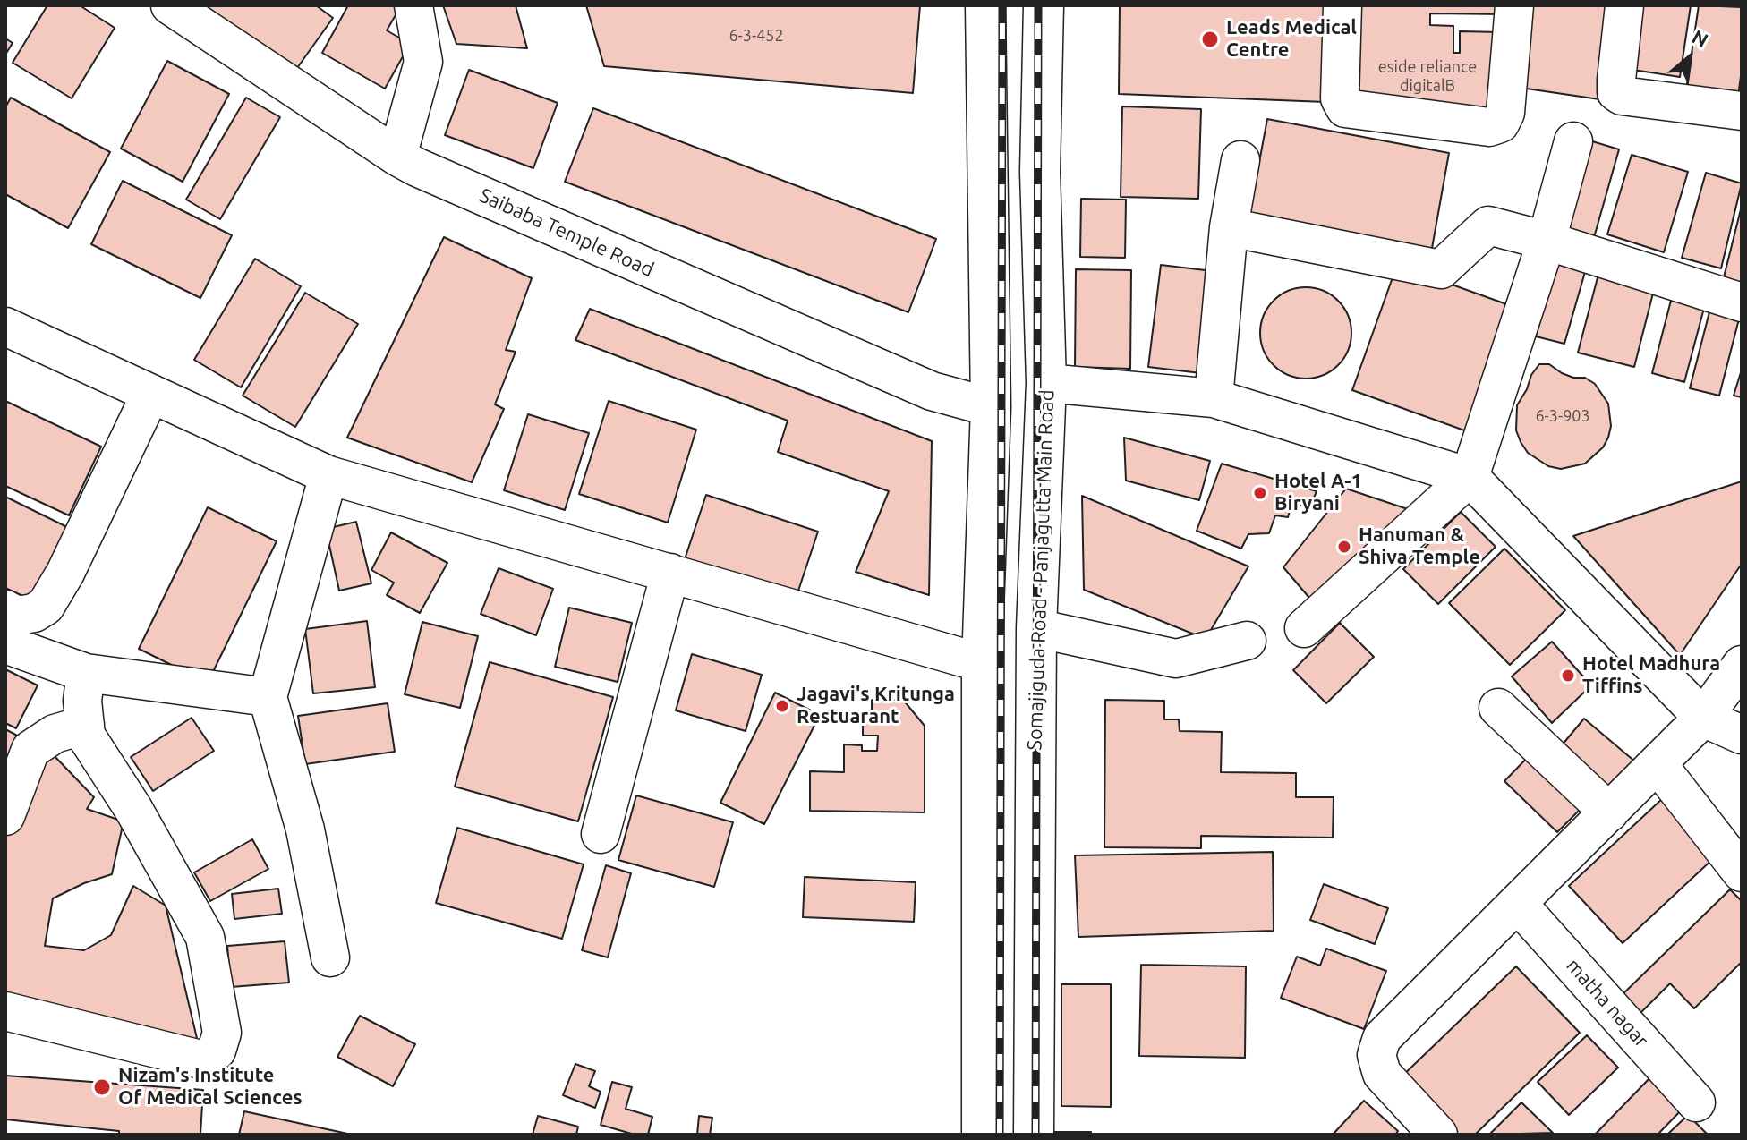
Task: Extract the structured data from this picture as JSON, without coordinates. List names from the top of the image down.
{
  "streets": {
    "highway": ["Somajiguda Road - Panjagutta Main Road"],
    "street": ["Saibaba Temple Road", "matha nagar"]
  },
  "places": [
    "Leads Medical Centre",
    "Hotel A-1 Biryani",
    "Hanuman & Shiva Temple",
    "Hotel Madhura Tiffins",
    "Jagavi's Kritunga Restuarant",
    "Nizam's Institute Of Medical Sciences"
  ],
  "house_numbers": ["6-3-452", "eside reliance digitalB", "6-3-903"],
  "north": "top right"
}
